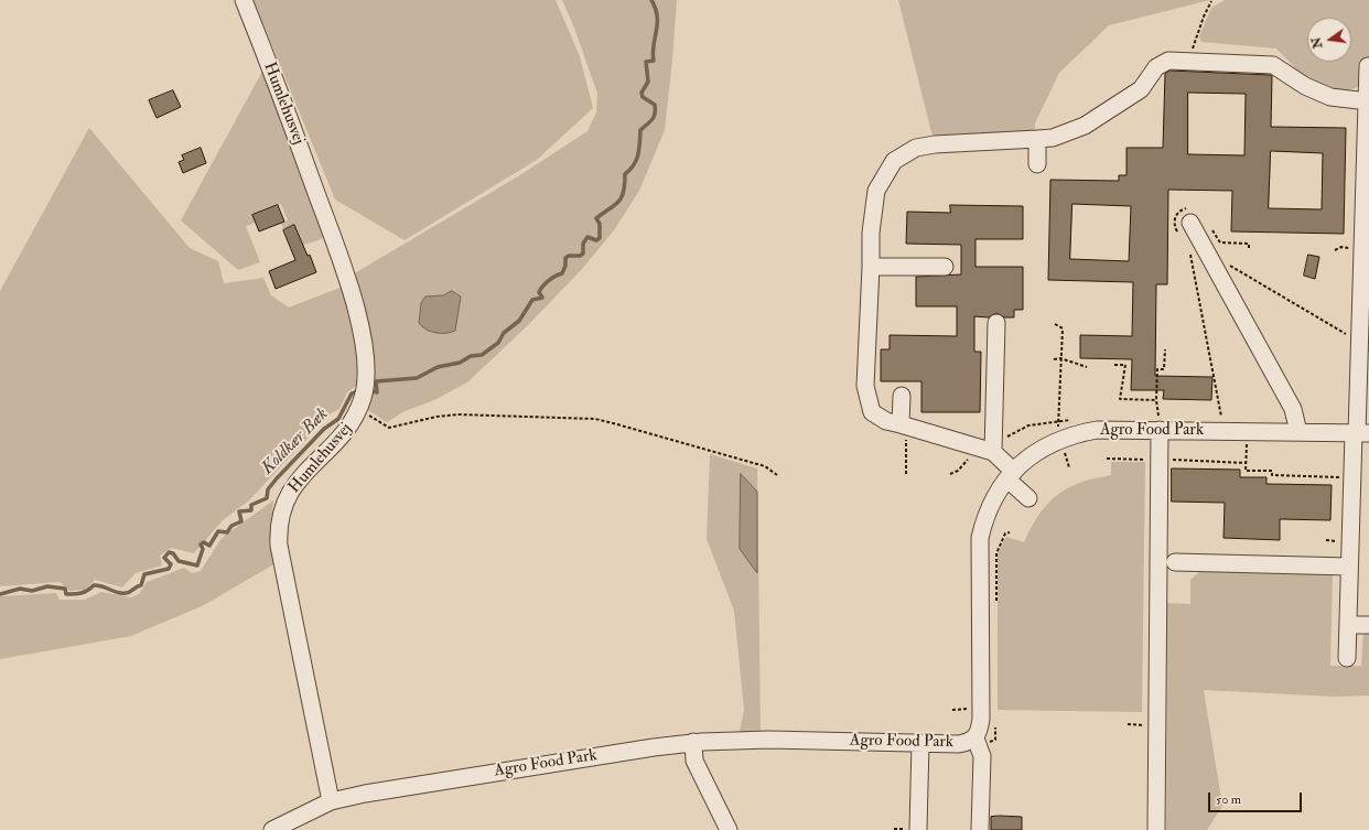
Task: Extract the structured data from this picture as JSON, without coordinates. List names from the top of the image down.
{
  "streets": {
    "street": ["Humlehusvej", "Agro Food Park"]
  },
  "crossings": [
    ["Humlehusvej", "Agro Food Park"]
  ],
  "water": ["Koldkær Bæk"],
  "scale_bar": "50 m",
  "north": "left"
}
